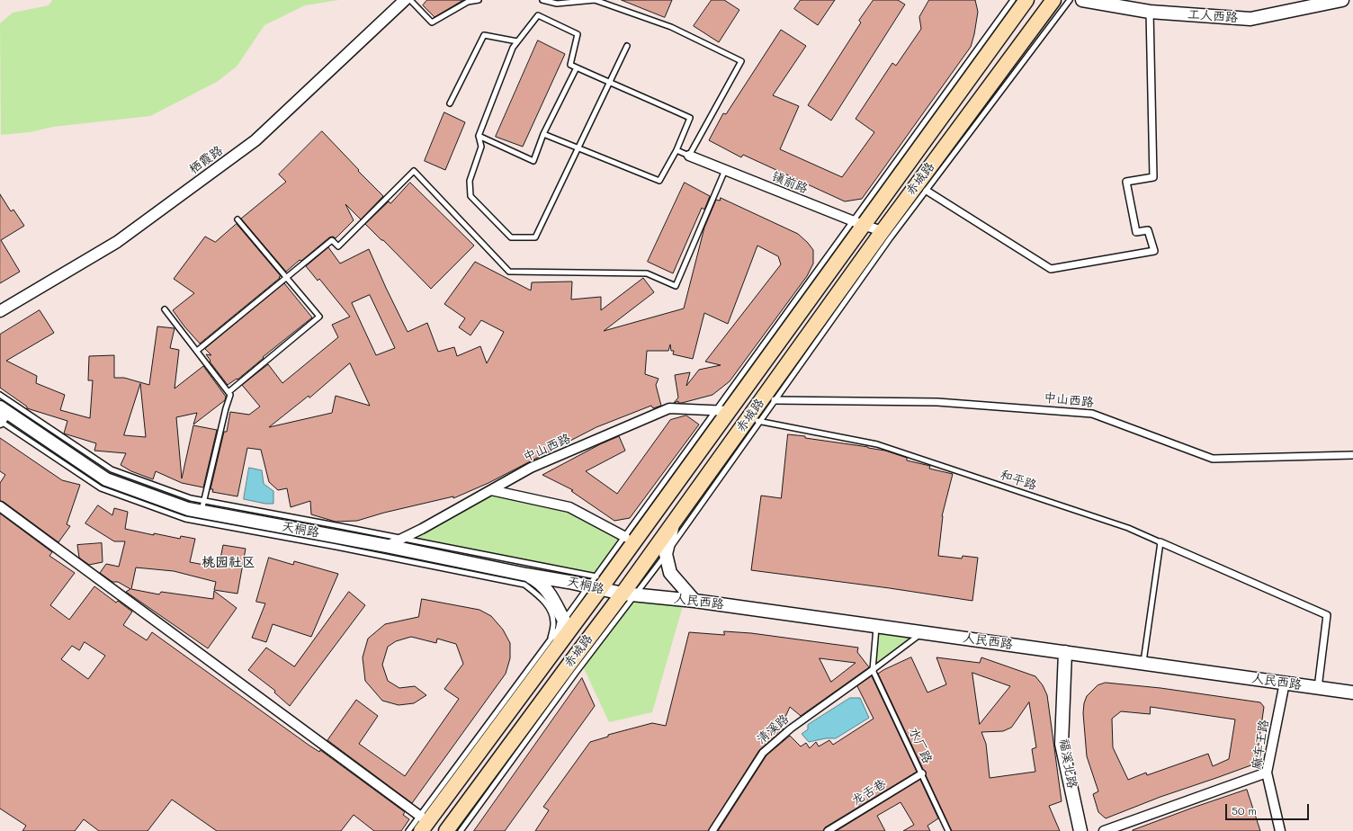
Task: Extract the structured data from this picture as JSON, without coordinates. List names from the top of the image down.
{
  "streets": {
    "main road": [
      "工人西路",
      "赤城路",
      "天桐路",
      "人民西路",
      "福溪北路"
    ],
    "street": [
      "栖霞路",
      "镇前路",
      "中山西路",
      "清溪路",
      "麻车王路",
      "龙舌巷"
    ],
    "lane": ["和平路", "水厂路"]
  },
  "crossings": [
    ["赤城路", "镇前路"],
    ["赤城路", "中山西路"],
    ["赤城路", "和平路"],
    ["赤城路", "天桐路"],
    ["赤城路", "人民西路"],
    ["中山西路", "天桐路"],
    ["天桐路", "人民西路"],
    ["人民西路", "麻车王路"],
    ["人民西路", "福溪北路"],
    ["清溪路", "水厂路"],
    ["水厂路", "龙舌巷"]
  ],
  "districts": ["桃园社区"],
  "scale_bar": "50 m"
}
